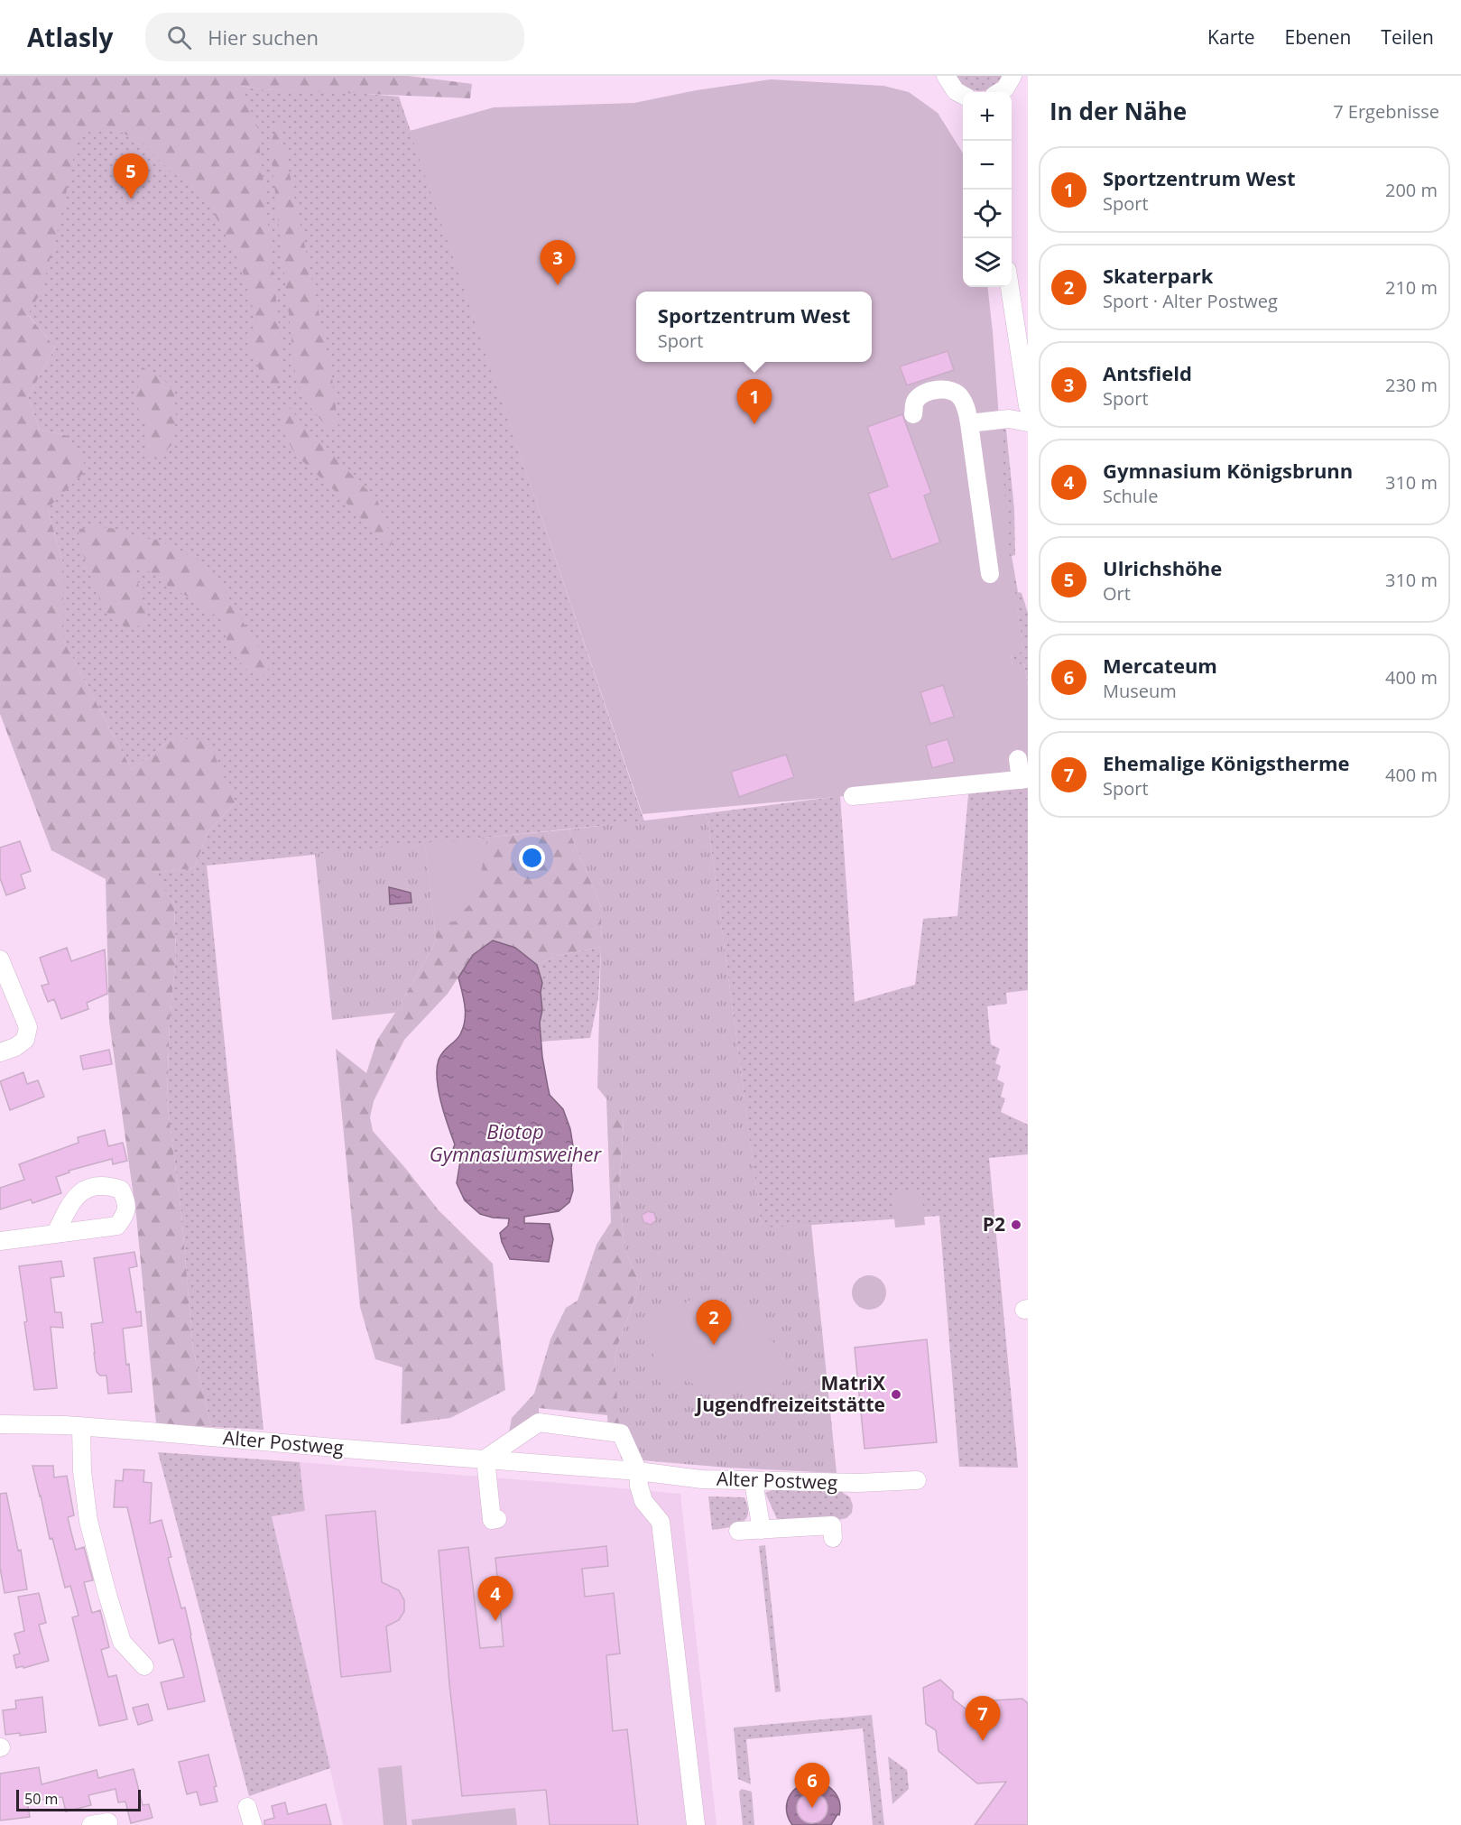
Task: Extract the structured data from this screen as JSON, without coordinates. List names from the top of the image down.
{
  "streets": {
    "street": ["Alter Postweg"]
  },
  "water": ["Biotop Gymnasiumsweiher"],
  "places": ["P2", "MatriX Jugendfreizeitstätte"],
  "scale_bar": "50 m",
  "page": {
    "header": "Atlasly",
    "search": "Hier suchen",
    "nav": ["Karte", "Ebenen", "Teilen"],
    "heading": ["In der Nähe", "7 Ergebnisse"],
    "map_buttons": ["+", "−"],
    "list": [
      {
        "mark": "1",
        "name": "Sportzentrum West",
        "note": "Sport",
        "value": "200 m"
      },
      {
        "mark": "2",
        "name": "Skaterpark",
        "note": "Sport · Alter Postweg",
        "value": "210 m"
      },
      {
        "mark": "3",
        "name": "Antsfield",
        "note": "Sport",
        "value": "230 m"
      },
      {
        "mark": "4",
        "name": "Gymnasium Königsbrunn",
        "note": "Schule",
        "value": "310 m"
      },
      {
        "mark": "5",
        "name": "Ulrichshöhe",
        "note": "Ort",
        "value": "310 m"
      },
      {
        "mark": "6",
        "name": "Mercateum",
        "note": "Museum",
        "value": "400 m"
      },
      {
        "mark": "7",
        "name": "Ehemalige Königstherme",
        "note": "Sport",
        "value": "400 m"
      }
    ],
    "pins": [
      "5",
      "3",
      "1",
      "2",
      "4",
      "7",
      "6"
    ],
    "popup": ["Sportzentrum West", "Sport"],
    "scale": "50 m"
  }
}
